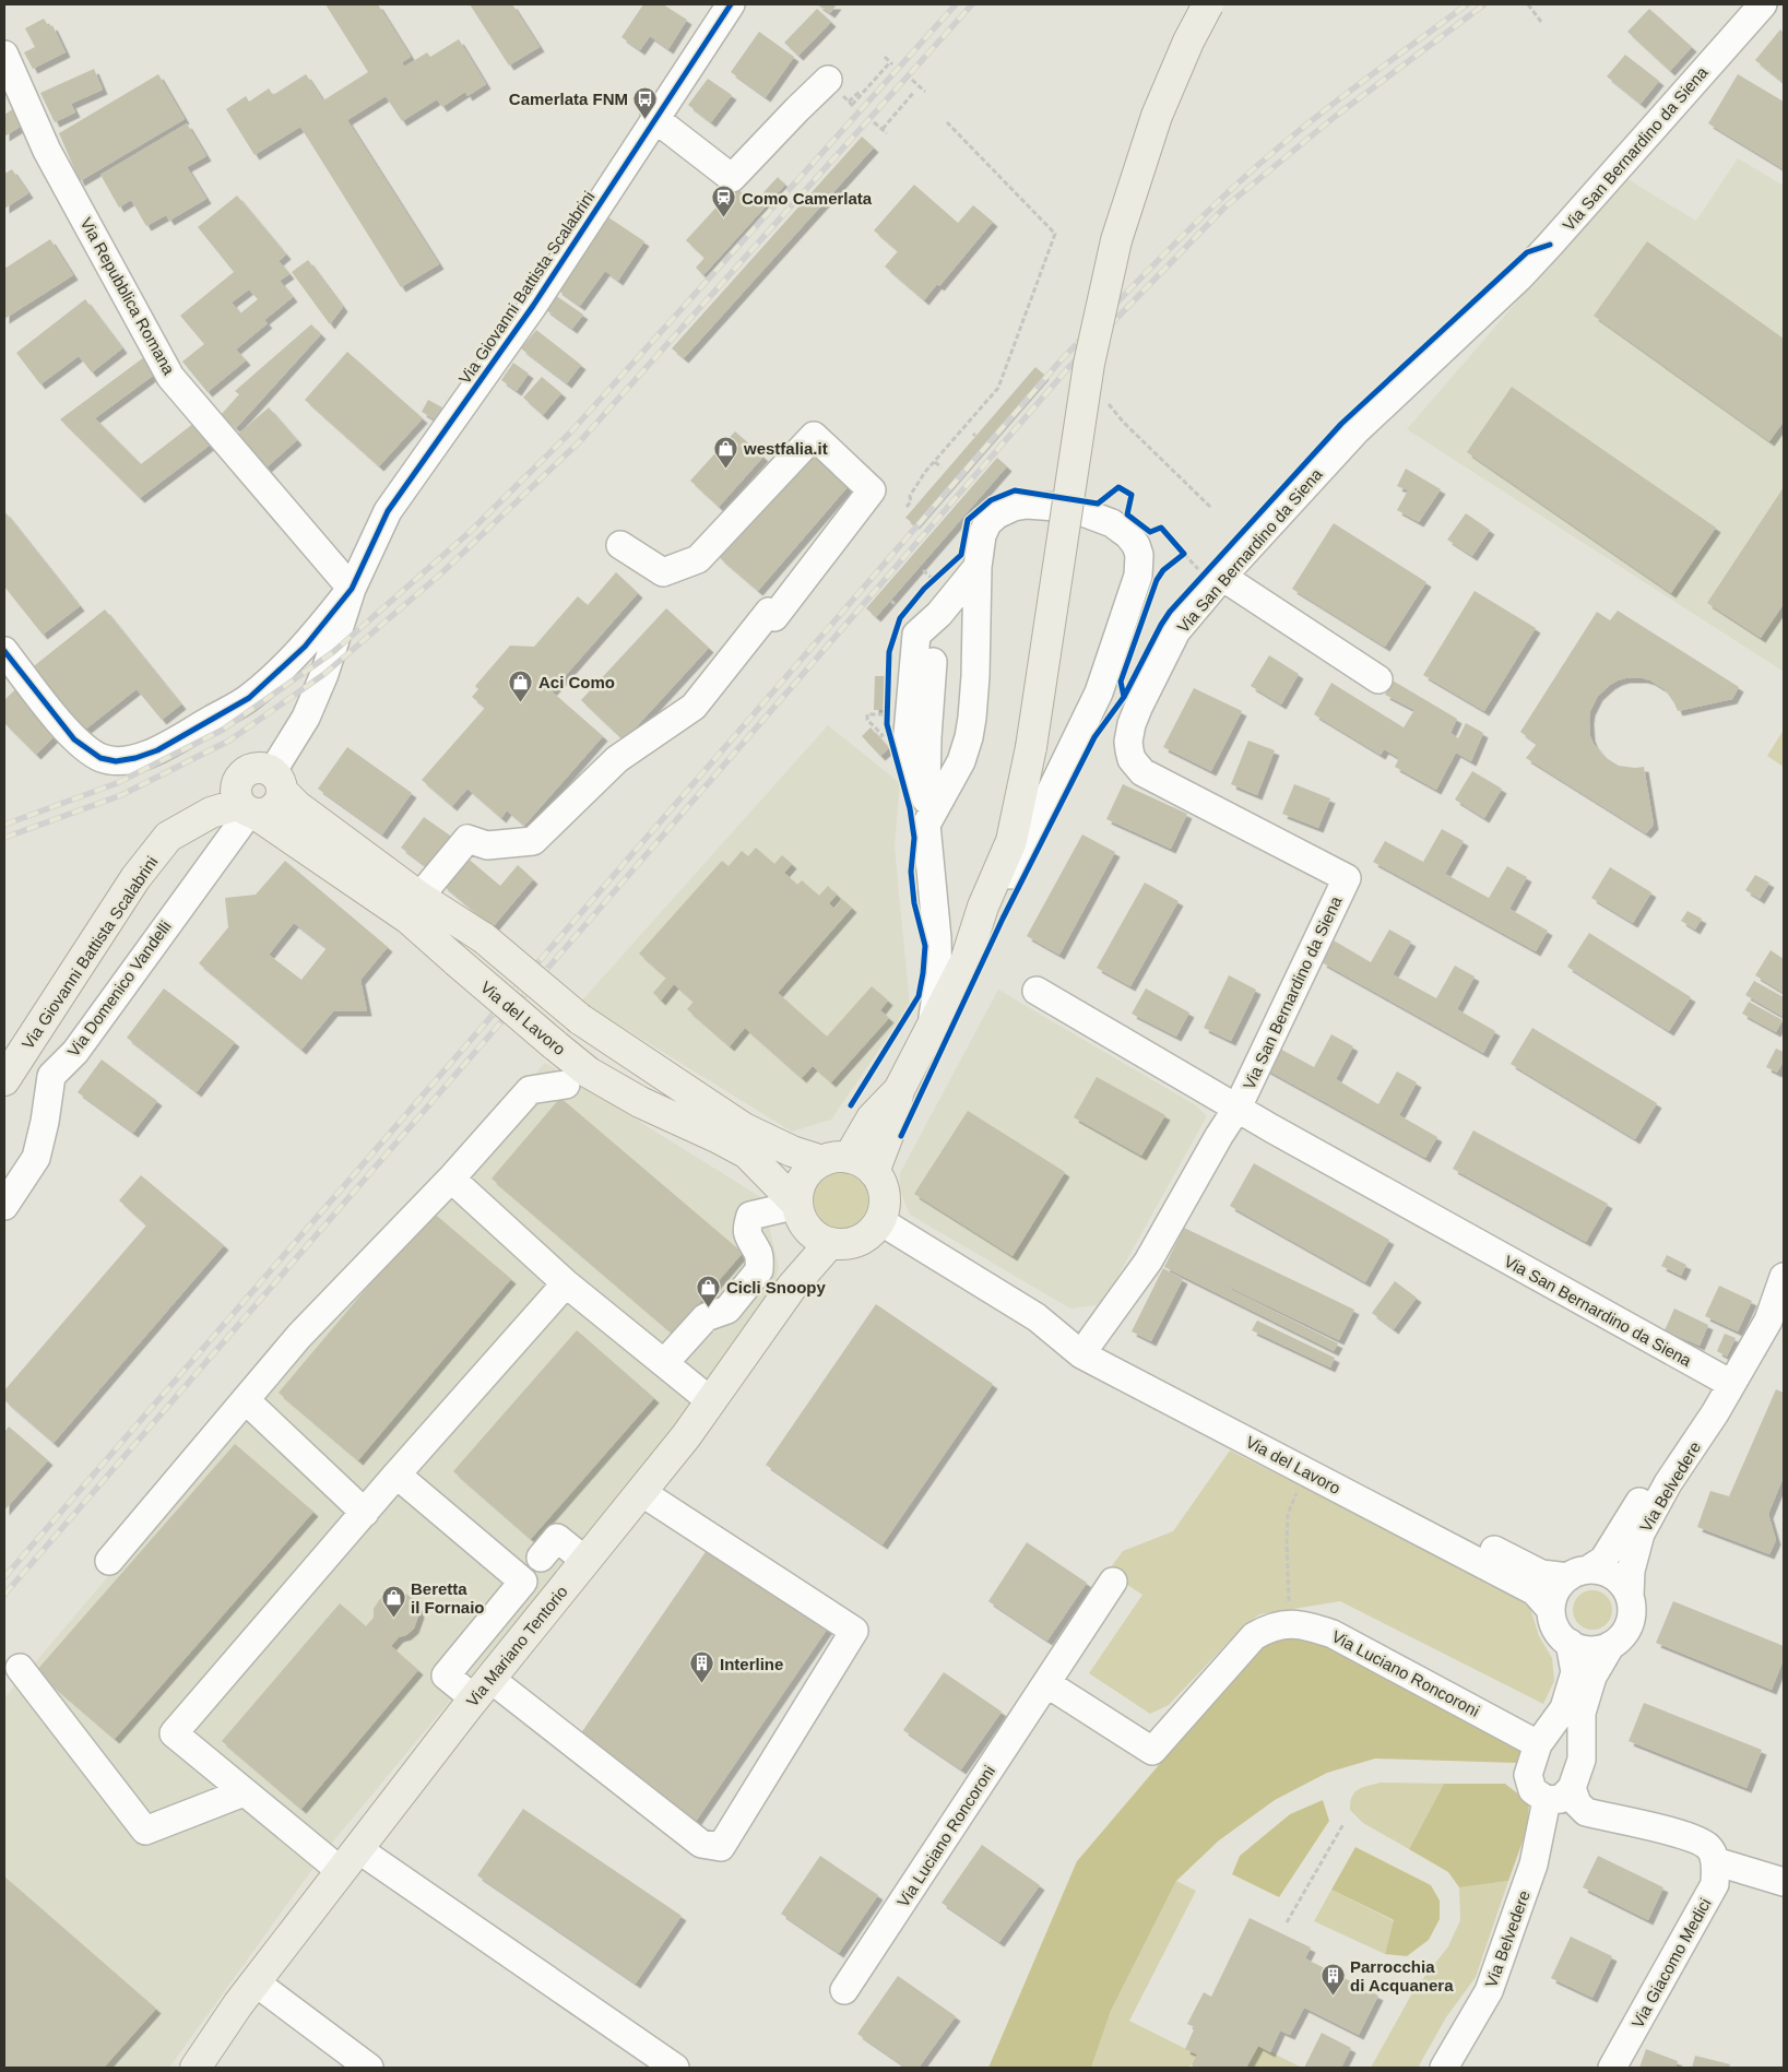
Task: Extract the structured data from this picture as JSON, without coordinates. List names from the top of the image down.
{
  "streets": {
    "main road": ["Via Giovanni Battista Scalabrini", "Via del Lavoro", "Via Mariano Tentorio"],
    "street": [
      "Via San Bernardino da Siena",
      "Via Repubblica Romana",
      "Via Domenico Vandelli",
      "Via Belvedere",
      "Via Luciano Roncoroni",
      "Via Giacomo Medici"
    ]
  },
  "crossings": [
    ["Via San Bernardino da Siena", "Via del Lavoro"],
    ["Via San Bernardino da Siena", "Via Belvedere"],
    ["Via Giovanni Battista Scalabrini", "Via Repubblica Romana"],
    ["Via Giovanni Battista Scalabrini", "Via Domenico Vandelli"],
    ["Via Giovanni Battista Scalabrini", "Via del Lavoro"],
    ["Via Domenico Vandelli", "Via del Lavoro"],
    ["Via del Lavoro", "Via Belvedere"],
    ["Via del Lavoro", "Via Mariano Tentorio"],
    ["Via Belvedere", "Via Luciano Roncoroni"]
  ],
  "places": {
    "bus stop": ["Camerlata FNM"],
    "station": ["Como Camerlata"],
    "shop": [
      "westfalia.it",
      "Aci Como",
      "Cicli Snoopy",
      "Beretta il Fornaio"
    ],
    "building": ["Interline", "Parrocchia di Acquanera"]
  }
}
